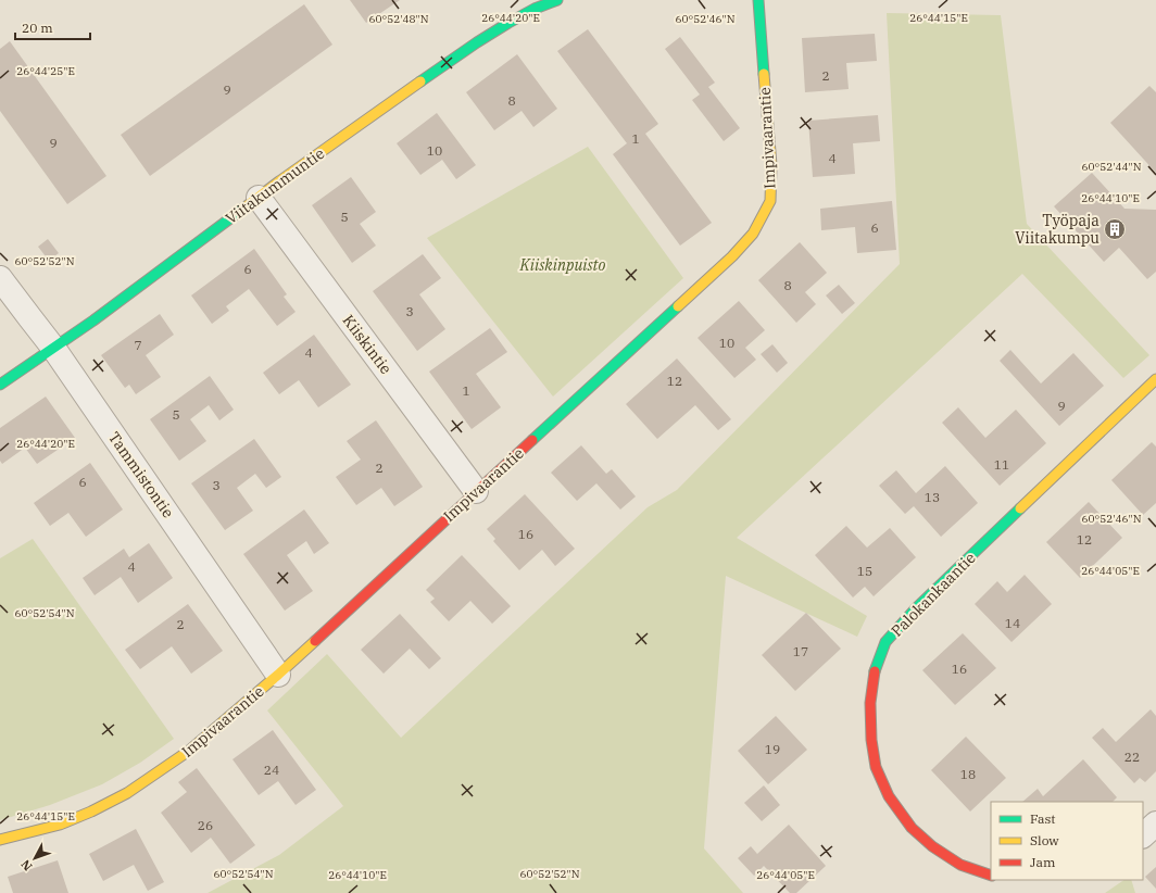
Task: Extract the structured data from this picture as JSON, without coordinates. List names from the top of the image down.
{
  "streets": {
    "street": [
      "Impivaarantie",
      "Viitakummuntie",
      "Kiiskintie",
      "Tammistontie",
      "Palokankaantie"
    ]
  },
  "crossings": [
    ["Impivaarantie", "Kiiskintie"],
    ["Impivaarantie", "Tammistontie"],
    ["Viitakummuntie", "Kiiskintie"],
    ["Viitakummuntie", "Tammistontie"]
  ],
  "parks": ["Kiiskinpuisto"],
  "places": {
    "building": ["Työpaja Viitakumpu"]
  },
  "house_numbers": [
    "2",
    "9",
    "8",
    "1",
    "9",
    "10",
    "4",
    "5",
    "6",
    "6",
    "8",
    "3",
    "10",
    "7",
    "4",
    "12",
    "1",
    "9",
    "5",
    "11",
    "2",
    "6",
    "3",
    "13",
    "16",
    "12",
    "4",
    "15",
    "14",
    "2",
    "17",
    "16",
    "19",
    "22",
    "24",
    "18",
    "26"
  ],
  "legend": ["Fast", "Slow", "Jam"],
  "scale_bar": "20 m",
  "north": "bottom left",
  "coordinates": [
    "26°44'20\"E",
    "26°44'15\"E",
    "60°52'48\"N",
    "60°52'46\"N",
    "26°44'25\"E",
    "60°52'44\"N",
    "26°44'10\"E",
    "60°52'52\"N",
    "26°44'05\"E",
    "60°52'54\"N"
  ]
}
